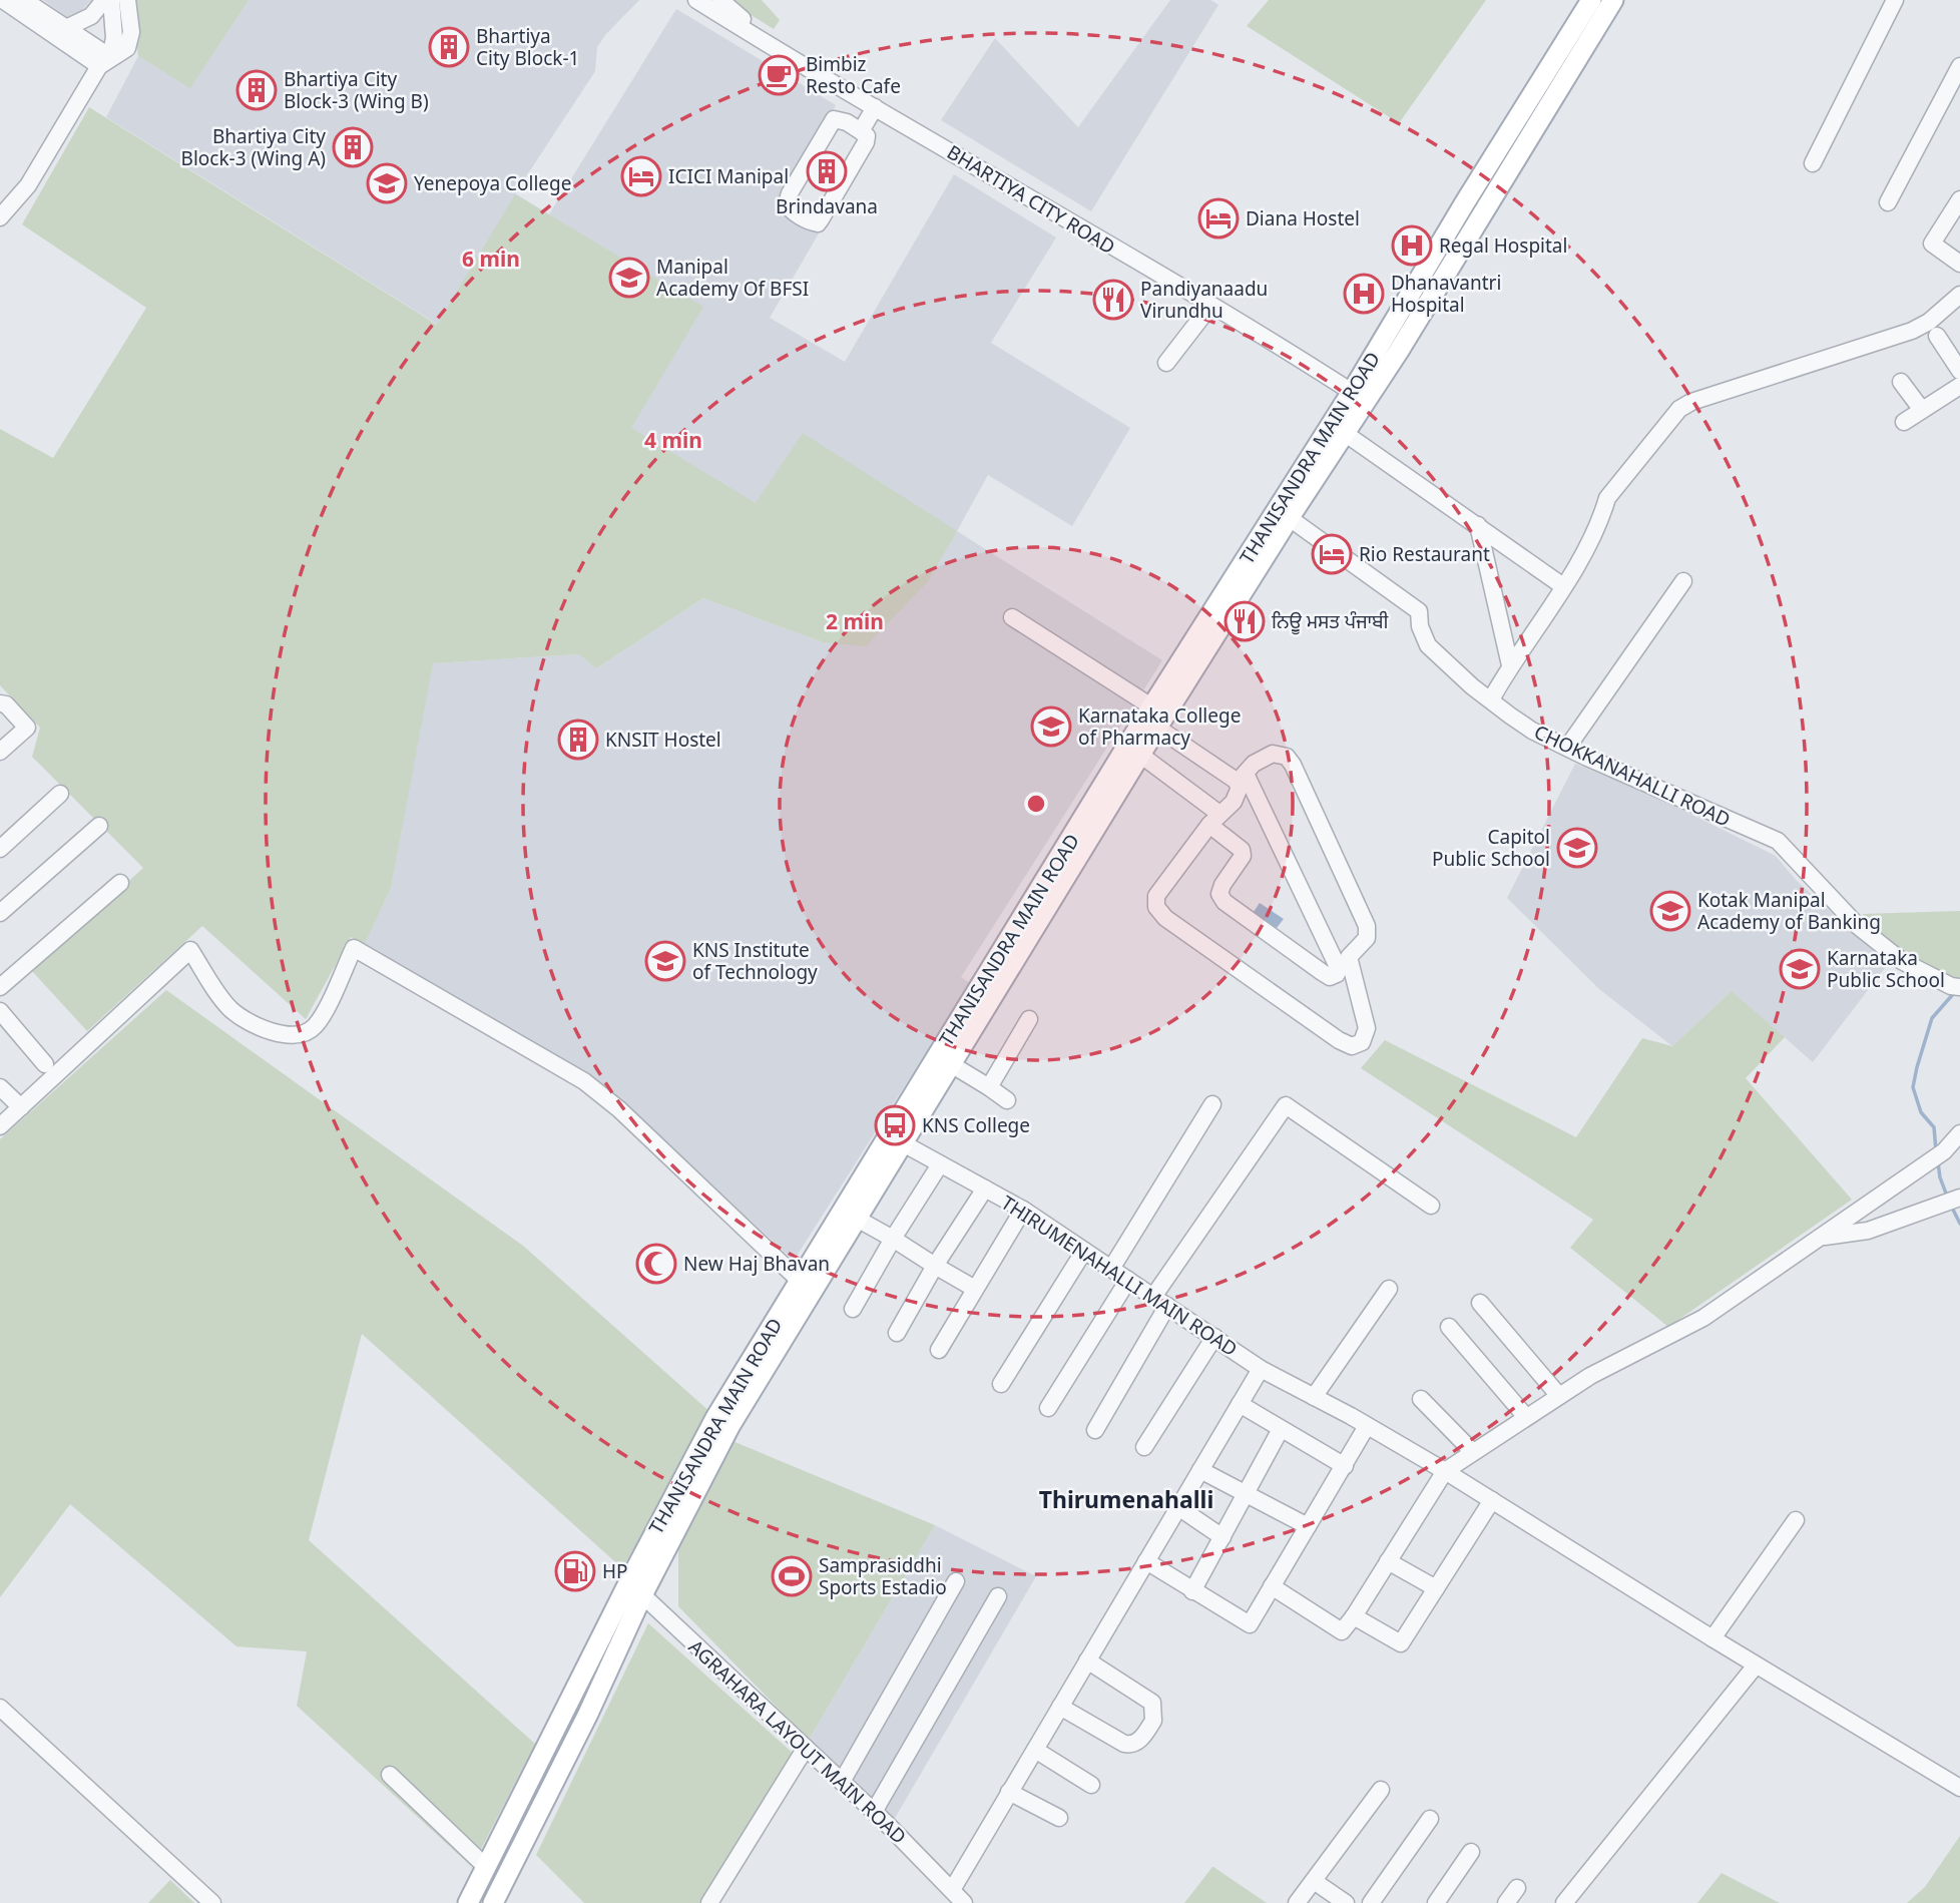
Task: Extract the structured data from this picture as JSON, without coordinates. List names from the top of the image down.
{
  "streets": {
    "main road": ["THANISANDRA MAIN ROAD"],
    "street": [
      "BHARTIYA CITY ROAD",
      "CHOKKANAHALLI ROAD",
      "THIRUMENAHALLI MAIN ROAD",
      "AGRAHARA LAYOUT MAIN ROAD"
    ]
  },
  "crossings": [
    ["BHARTIYA CITY ROAD", "THANISANDRA MAIN ROAD"],
    ["THANISANDRA MAIN ROAD", "CHOKKANAHALLI ROAD"],
    ["THANISANDRA MAIN ROAD", "THIRUMENAHALLI MAIN ROAD"],
    ["THANISANDRA MAIN ROAD", "AGRAHARA LAYOUT MAIN ROAD"]
  ],
  "districts": ["Thirumenahalli"],
  "places": {
    "building": [
      "Bhartiya City Block-1",
      "Bhartiya City Block-3 (Wing B)",
      "Bhartiya City Block-3 (Wing A)",
      "Brindavana",
      "KNSIT Hostel"
    ],
    "cafe": ["Bimbiz Resto Cafe"],
    "hotel": ["ICICI Manipal", "Diana Hostel", "Rio Restaurant"],
    "school or university": [
      "Yenepoya College",
      "Manipal Academy Of BFSI",
      "Karnataka College of Pharmacy",
      "Capitol Public School",
      "Kotak Manipal Academy of Banking",
      "KNS Institute of Technology",
      "Karnataka Public School"
    ],
    "hospital": ["Regal Hospital", "Dhanavantri Hospital"],
    "restaurant": ["Pandiyanaadu Virundhu", "ਨਿਉੁੂ ਮਸਤ ਪੰਜਾਬੀ"],
    "bus stop": ["KNS College"],
    "mosque": ["New Haj Bhavan"],
    "fuel station": ["HP"],
    "sports": ["Samprasiddhi Sports Estadio"]
  },
  "rings": ["6 min", "4 min", "2 min"]
}
